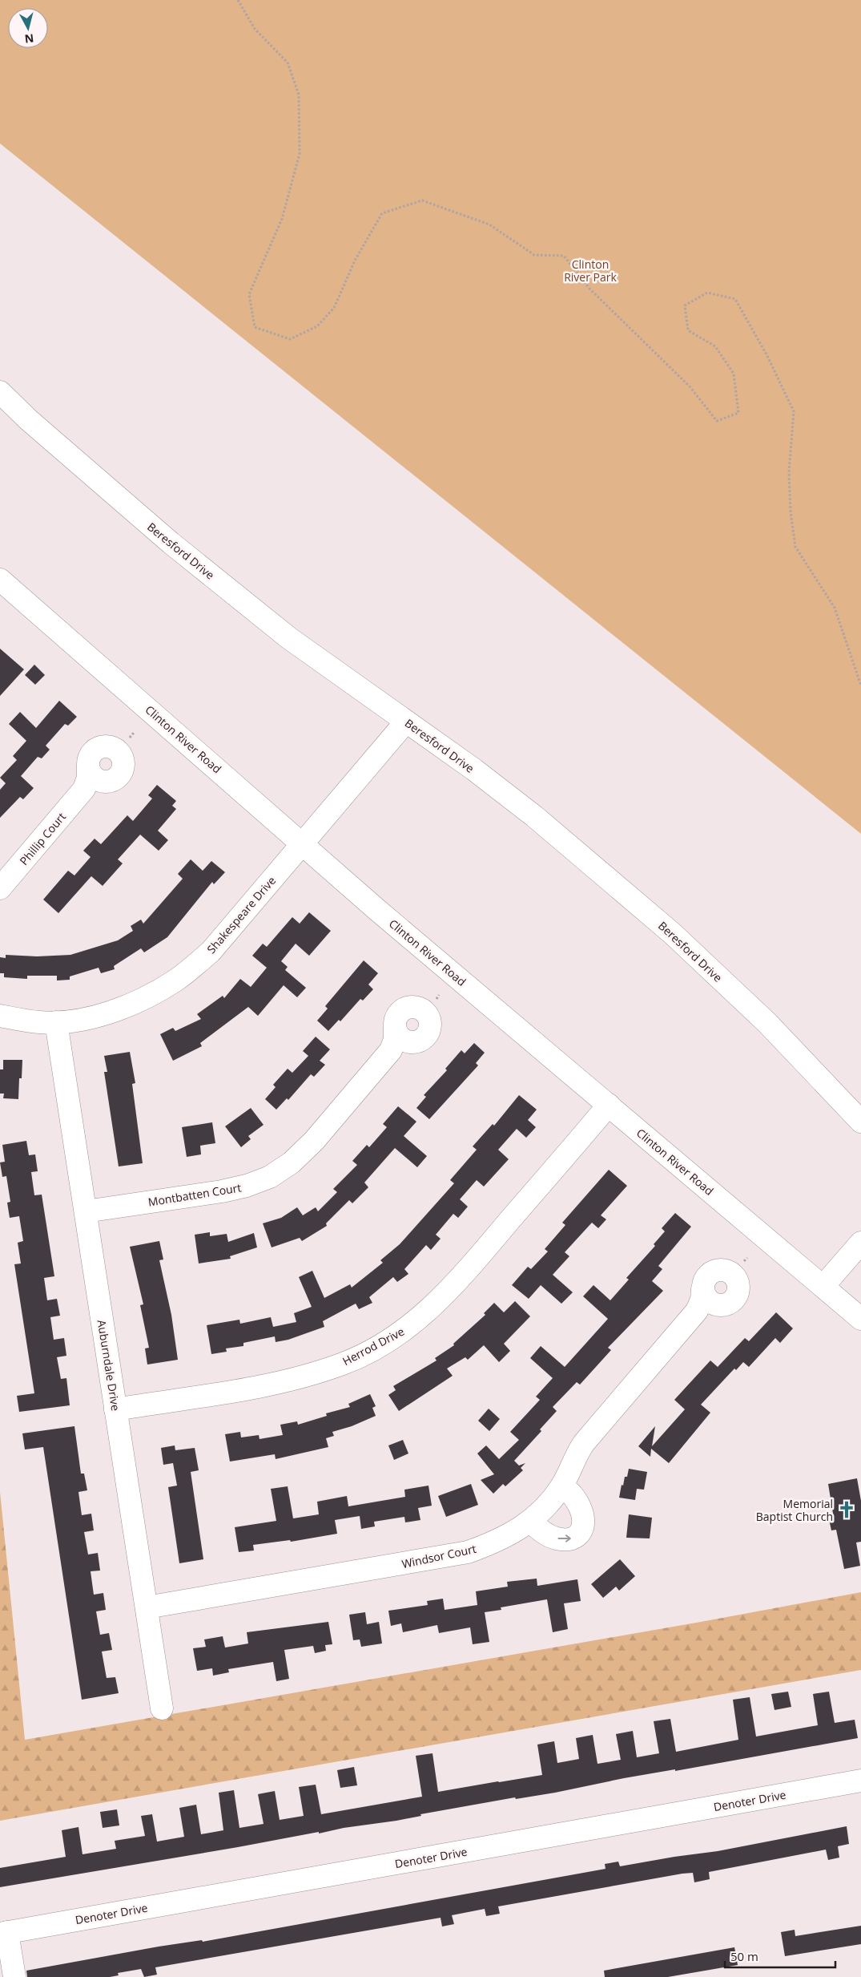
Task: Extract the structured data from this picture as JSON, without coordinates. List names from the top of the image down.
{
  "streets": {
    "street": [
      "Beresford Drive",
      "Clinton River Road",
      "Phillip Court",
      "Shakespeare Drive",
      "Montbatten Court",
      "Herrod Drive",
      "Auburndale Drive",
      "Windsor Court",
      "Denoter Drive"
    ]
  },
  "crossings": [
    ["Beresford Drive", "Shakespeare Drive"],
    ["Clinton River Road", "Shakespeare Drive"],
    ["Clinton River Road", "Herrod Drive"],
    ["Shakespeare Drive", "Auburndale Drive"],
    ["Montbatten Court", "Auburndale Drive"],
    ["Herrod Drive", "Auburndale Drive"],
    ["Auburndale Drive", "Windsor Court"]
  ],
  "parks": ["Clinton River Park"],
  "places": {
    "church": ["Memorial Baptist Church"]
  },
  "scale_bar": "50 m",
  "north": "bottom"
}
